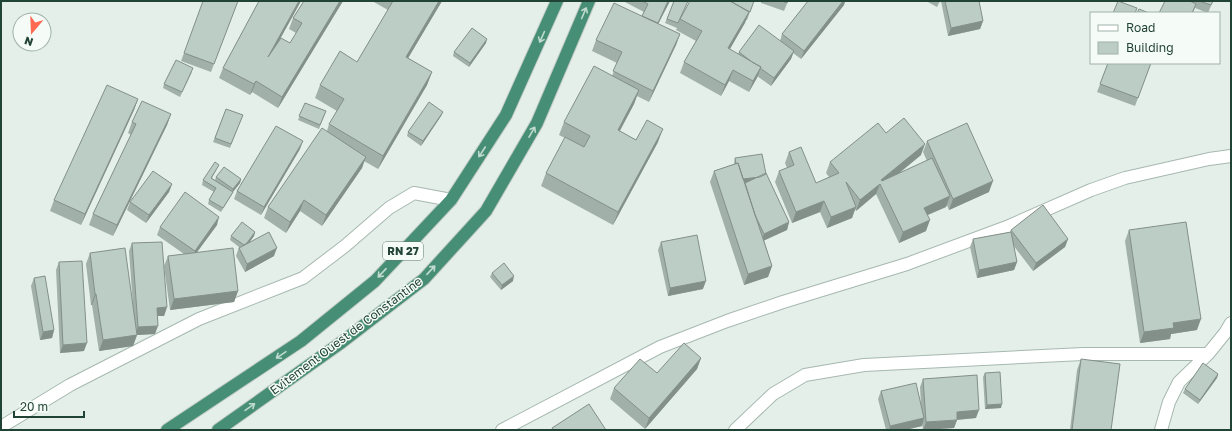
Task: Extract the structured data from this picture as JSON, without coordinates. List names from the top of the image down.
{
  "streets": {
    "highway": ["RN 27", "Evitement Ouest de Constantine"]
  },
  "legend": ["Road", "Building"],
  "scale_bar": "20 m",
  "north": "bottom"
}
